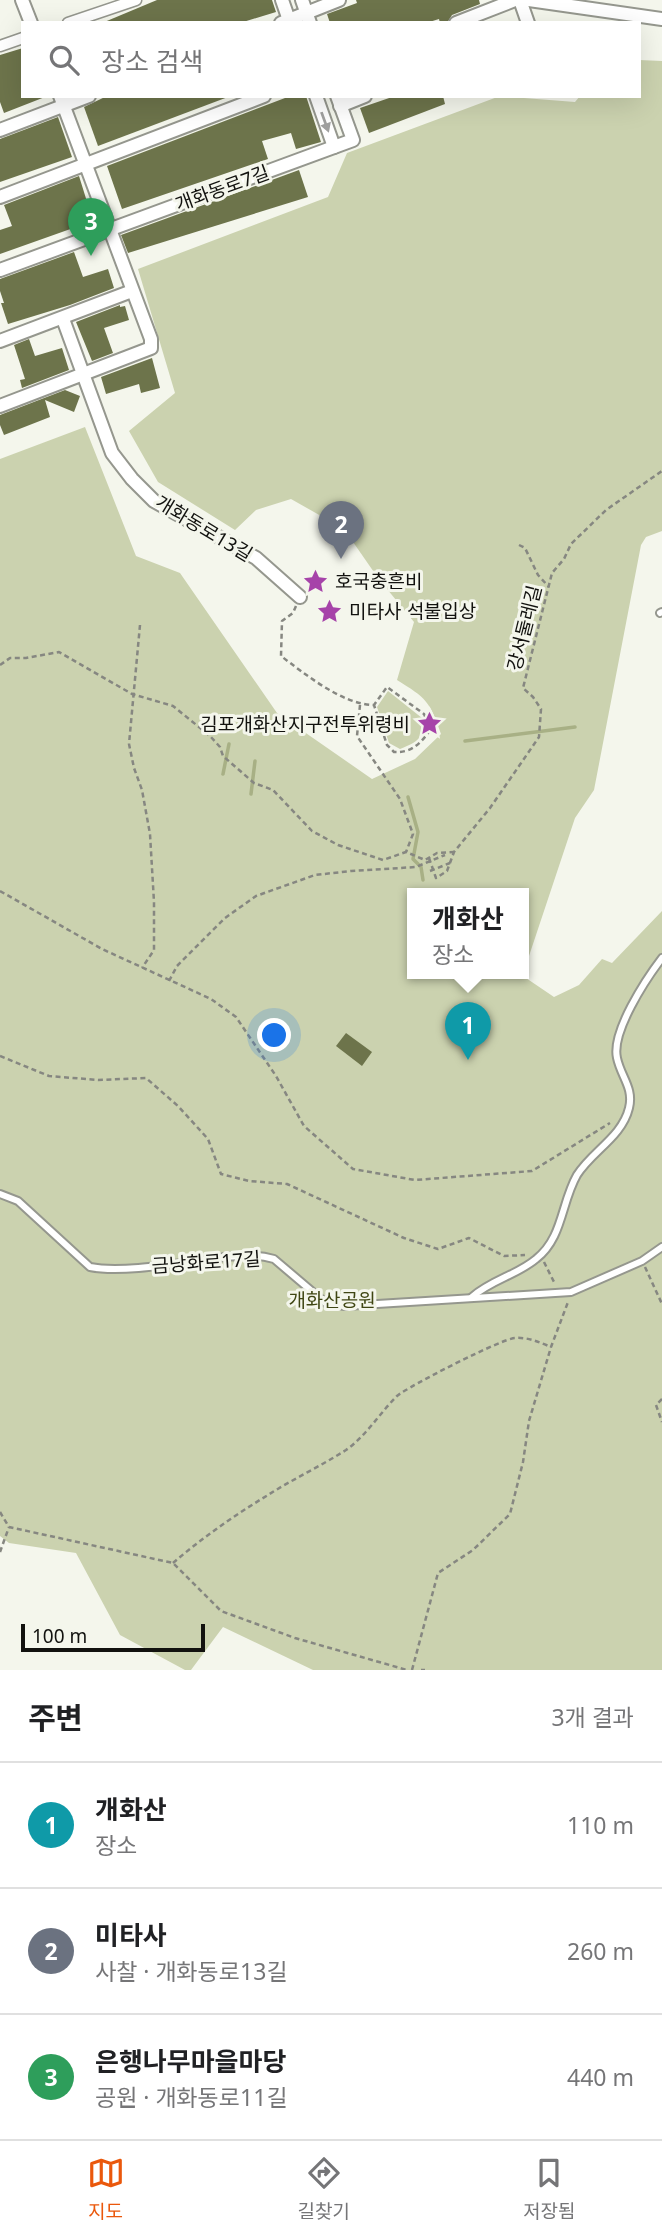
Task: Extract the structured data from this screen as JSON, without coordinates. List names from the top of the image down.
{
  "streets": {
    "street": ["개화동로7길", "개화동로13길"],
    "lane": ["금낭화로17길"],
    "path": ["강서둘레길"]
  },
  "parks": ["개화산공원"],
  "places": {
    "place": ["호국충흔비", "미타사 석불입상", "김포개화산지구전투위령비"]
  },
  "scale_bar": "100 m",
  "page": {
    "search": "장소 검색",
    "pins": ["3", "2", "1"],
    "popup": ["개화산", "장소"],
    "scale": "100 m",
    "heading": ["주변", "3개 결과"],
    "list": [
      {
        "mark": "1",
        "name": "개화산",
        "note": "장소",
        "value": "110 m"
      },
      {
        "mark": "2",
        "name": "미타사",
        "note": "사찰 · 개화동로13길",
        "value": "260 m"
      },
      {
        "mark": "3",
        "name": "은행나무마을마당",
        "note": "공원 · 개화동로11길",
        "value": "440 m"
      }
    ],
    "nav": ["지도", "길찾기", "저장됨"]
  }
}
